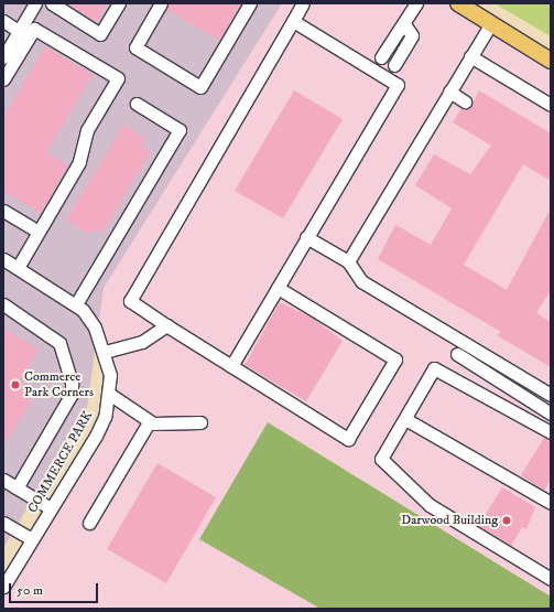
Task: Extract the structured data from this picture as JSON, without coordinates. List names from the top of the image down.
{
  "streets": {
    "street": ["COMMERCE PARK"]
  },
  "places": ["Commerce Park Corners", "Darwood Building"],
  "scale_bar": "50 m"
}
